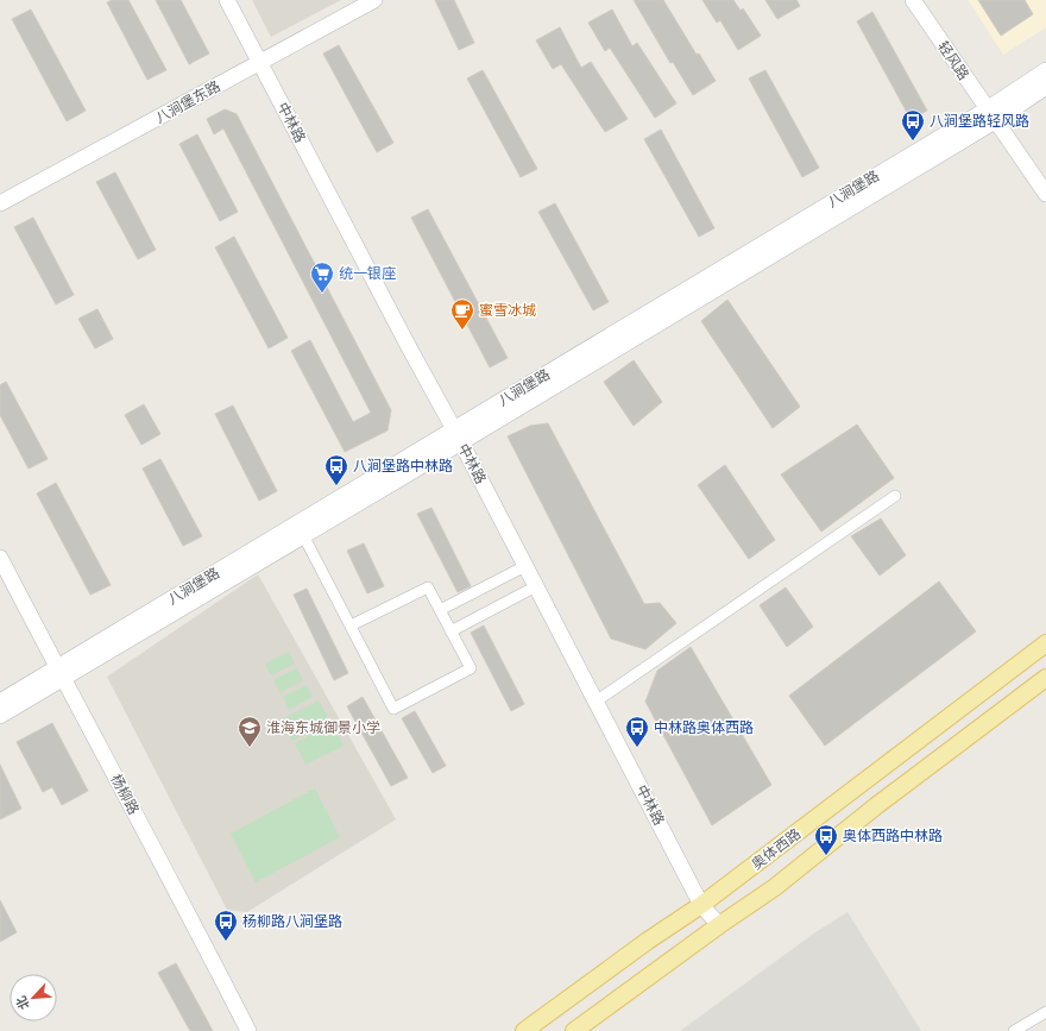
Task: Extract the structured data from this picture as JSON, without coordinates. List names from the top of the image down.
{
  "streets": {
    "main road": ["奥体西路"],
    "street": [
      "轻风路",
      "八涧堡东路",
      "中林路",
      "八涧堡路",
      "杨柳路"
    ]
  },
  "crossings": [
    ["轻风路", "八涧堡路"],
    ["八涧堡东路", "中林路"],
    ["中林路", "八涧堡路"],
    ["中林路", "奥体西路"],
    ["八涧堡路", "杨柳路"]
  ],
  "places": {
    "bus stop": [
      "八涧堡路轻风路",
      "八涧堡路中林路",
      "中林路奥体西路",
      "奥体西路中林路",
      "杨柳路八涧堡路"
    ],
    "supermarket": ["统一银座"],
    "cafe": ["蜜雪冰城"],
    "school or university": ["淮海东城御景小学"]
  },
  "north": "bottom left"
}
